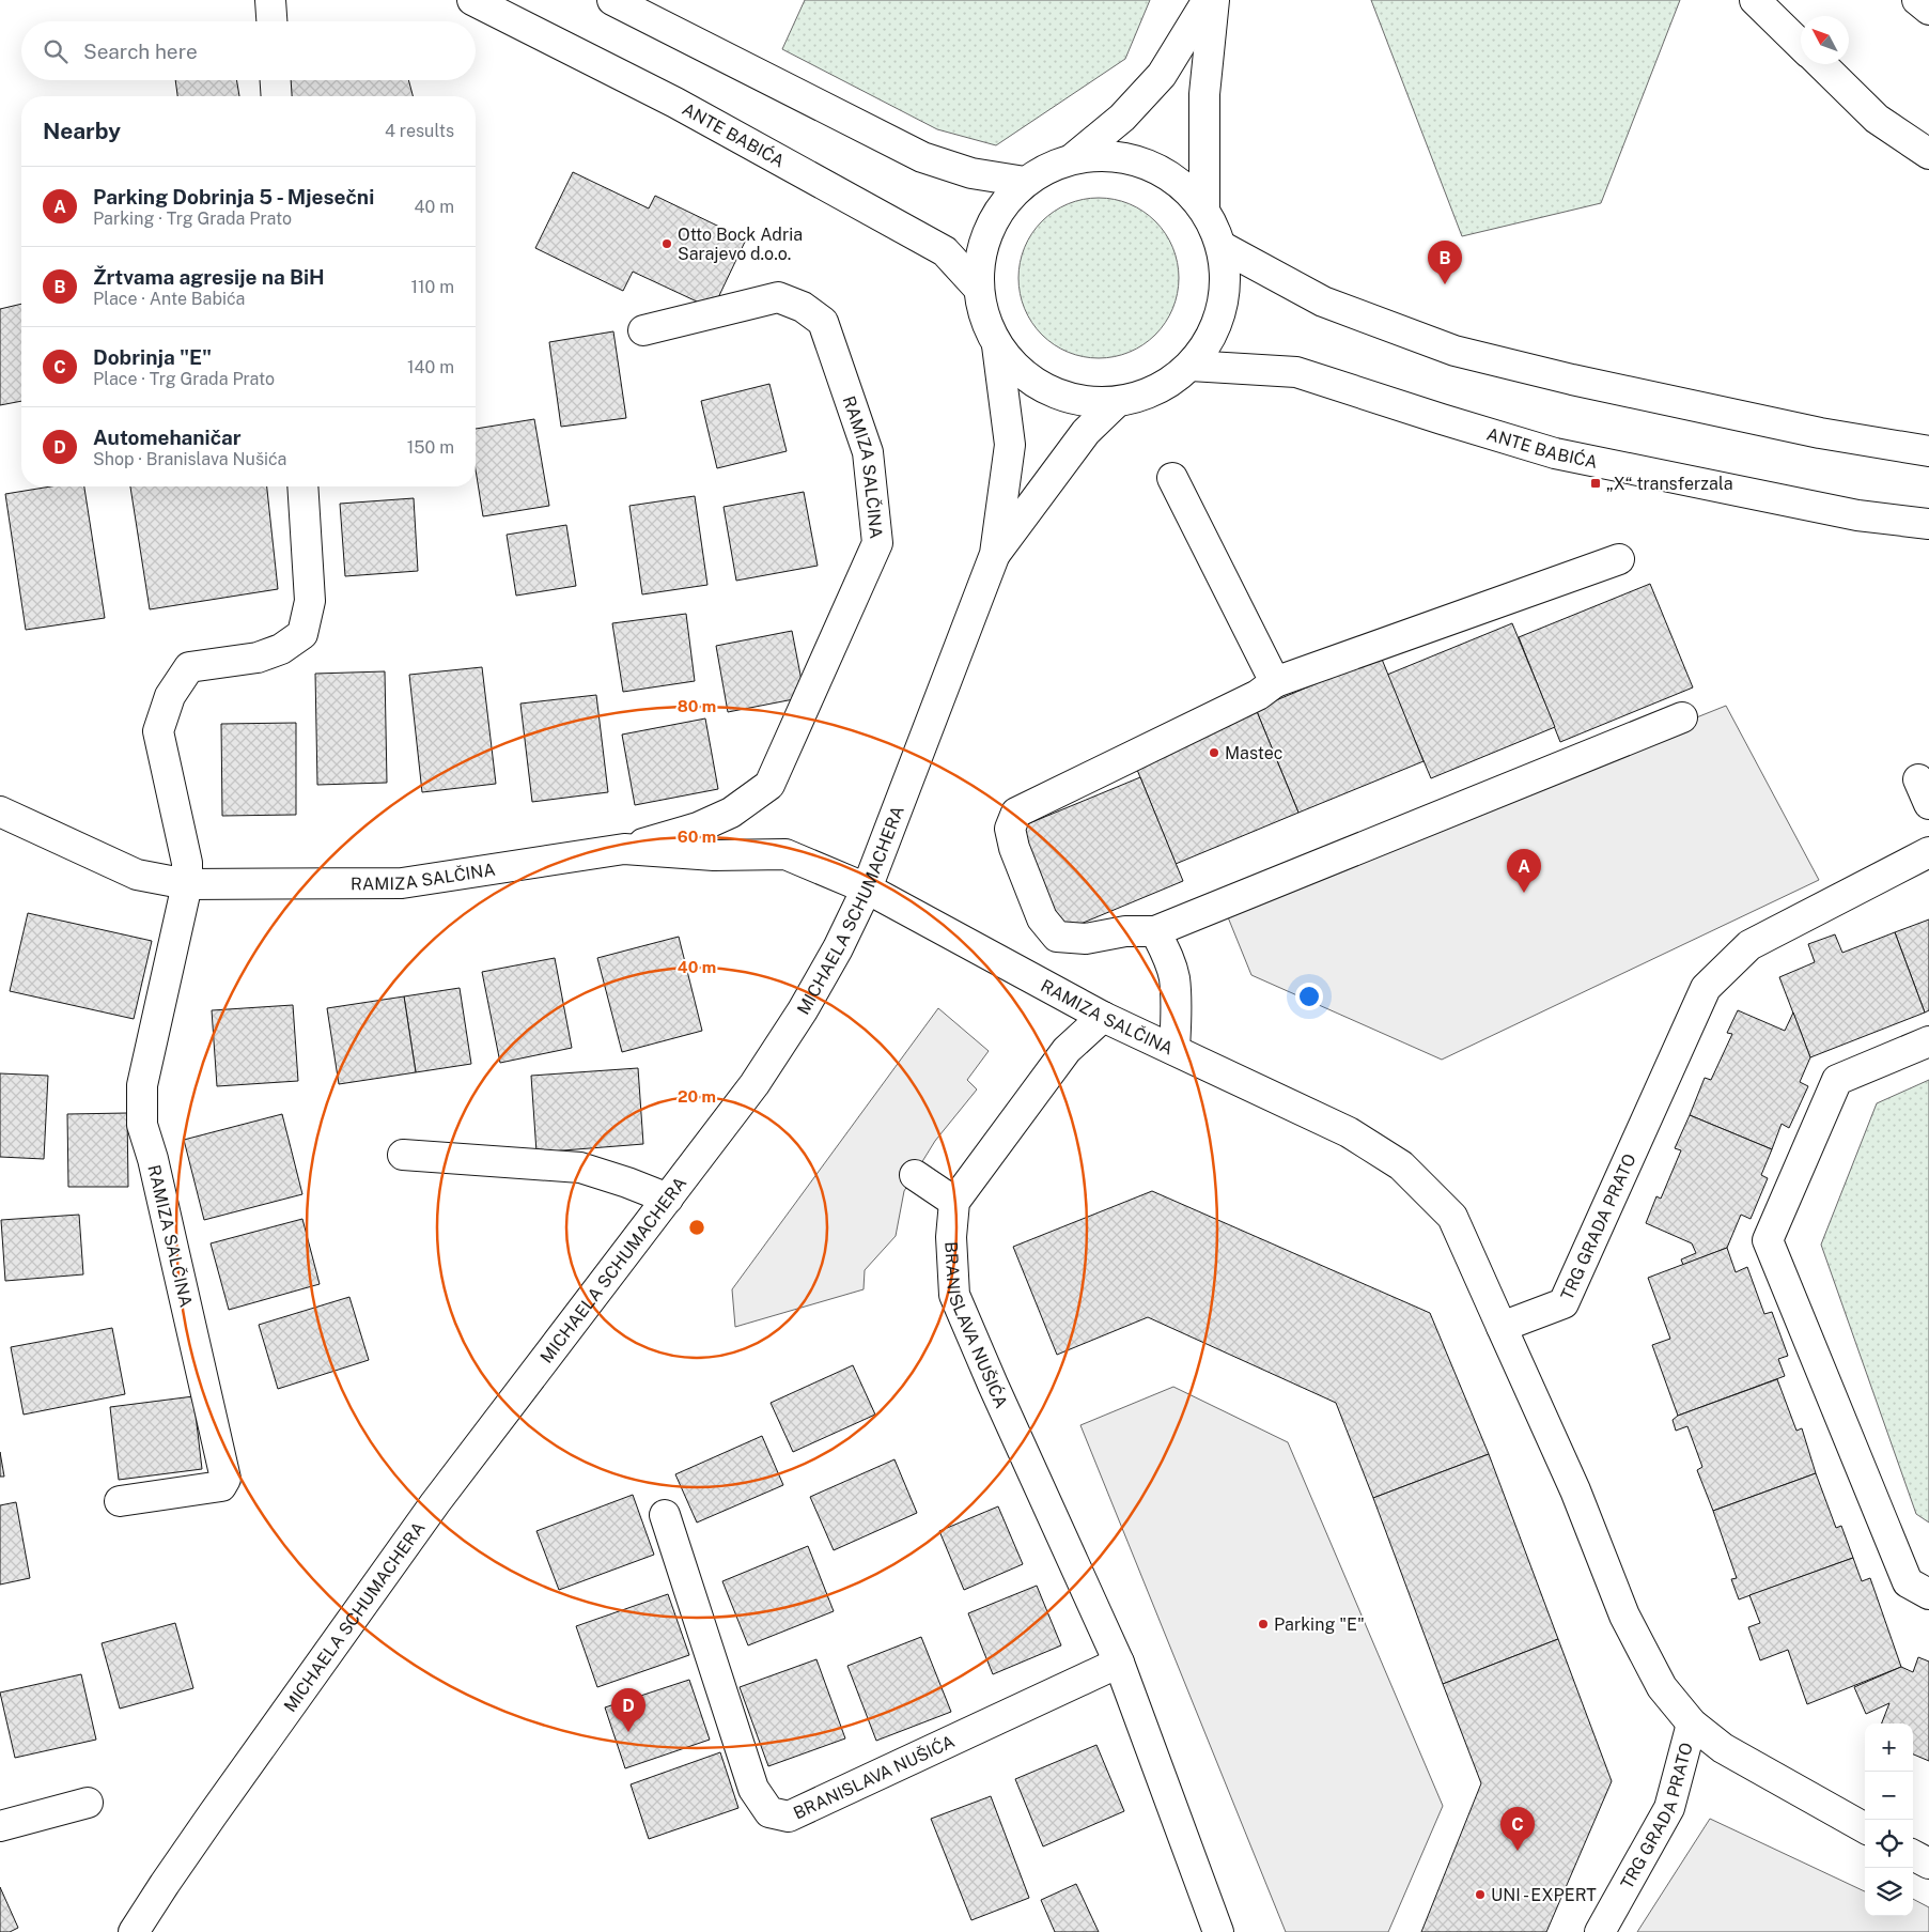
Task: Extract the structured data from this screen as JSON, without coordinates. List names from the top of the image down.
{
  "streets": {
    "street": [
      "ANTE BABIĆA",
      "RAMIZA SALČINA",
      "MICHAELA SCHUMACHERA",
      "TRG GRADA PRATO",
      "BRANISLAVA NUŠIĆA"
    ]
  },
  "crossings": [
    ["RAMIZA SALČINA", "MICHAELA SCHUMACHERA"],
    ["RAMIZA SALČINA", "TRG GRADA PRATO"]
  ],
  "places": {
    "other": [
      "Otto Bock Adria Sarajevo d.o.o.",
      "Mastec",
      "Parking \"E\"",
      "UNI - EXPERT"
    ],
    "transit": ["„X“ transferzala"]
  },
  "north": "top left",
  "page": {
    "search": "Search here",
    "heading": ["Nearby", "4 results"],
    "list": [
      {
        "mark": "A",
        "name": "Parking Dobrinja 5 - Mjesečni",
        "note": "Parking · Trg Grada Prato",
        "value": "40 m"
      },
      {
        "mark": "B",
        "name": "Žrtvama agresije na BiH",
        "note": "Place · Ante Babića",
        "value": "110 m"
      },
      {
        "mark": "C",
        "name": "Dobrinja \"E\"",
        "note": "Place · Trg Grada Prato",
        "value": "140 m"
      },
      {
        "mark": "D",
        "name": "Automehaničar",
        "note": "Shop · Branislava Nušića",
        "value": "150 m"
      }
    ],
    "pins": [
      "B",
      "A",
      "D",
      "C"
    ],
    "map_buttons": ["+", "−"]
  },
  "rings": [
    "80 m",
    "60 m",
    "40 m",
    "20 m"
  ]
}
